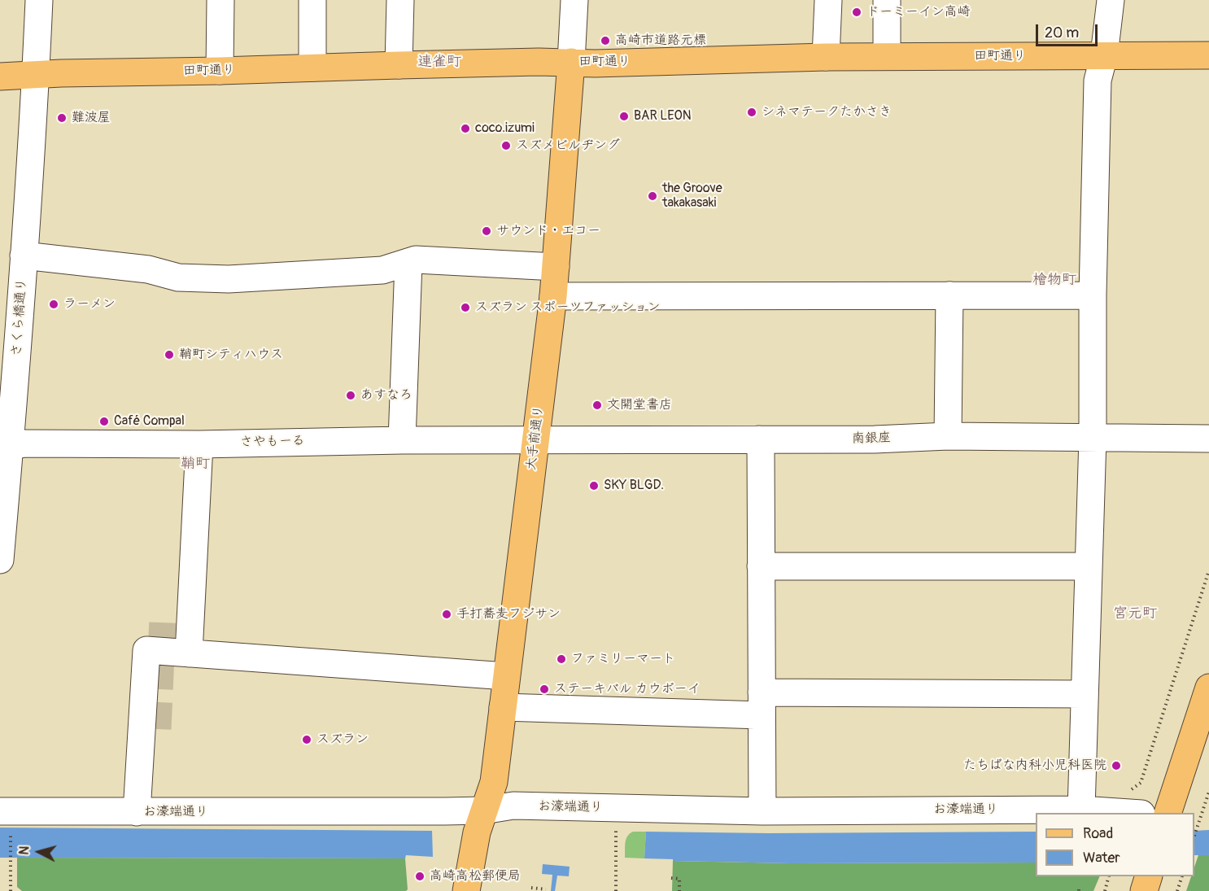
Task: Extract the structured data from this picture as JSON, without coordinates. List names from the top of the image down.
{
  "streets": {
    "main road": ["田町通り", "大手前通り"],
    "street": [
      "さくら橋通り",
      "南銀座",
      "さやもーる",
      "お濠端通り"
    ]
  },
  "crossings": [
    ["田町通り", "さくら橋通り"],
    ["田町通り", "大手前通り"],
    ["さくら橋通り", "さやもーる"],
    ["大手前通り", "南銀座"],
    ["大手前通り", "さやもーる"],
    ["大手前通り", "お濠端通り"],
    ["南銀座", "さやもーる"]
  ],
  "districts": [
    "連雀町",
    "檜物町",
    "鞘町",
    "宮元町"
  ],
  "places": [
    "ドーミーイン高崎",
    "高崎市道路元標",
    "シネマテークたかさき",
    "BAR LEON",
    "難波屋",
    "coco.izumi",
    "スズメビルヂング",
    "the Groove takakasaki",
    "サウンド・エコー",
    "ラーメン",
    "スズラン スポーツファッション",
    "鞘町シティハウス",
    "あすなろ",
    "文開堂書店",
    "Café Compal",
    "SKY BLGD.",
    "手打蕎麦フジサン",
    "ファミリーマート",
    "ステーキバル カウボーイ",
    "スズラン",
    "たちばな内科小児科医院",
    "高崎高松郵便局"
  ],
  "legend": ["Road", "Water"],
  "scale_bar": "20 m",
  "north": "left"
}
